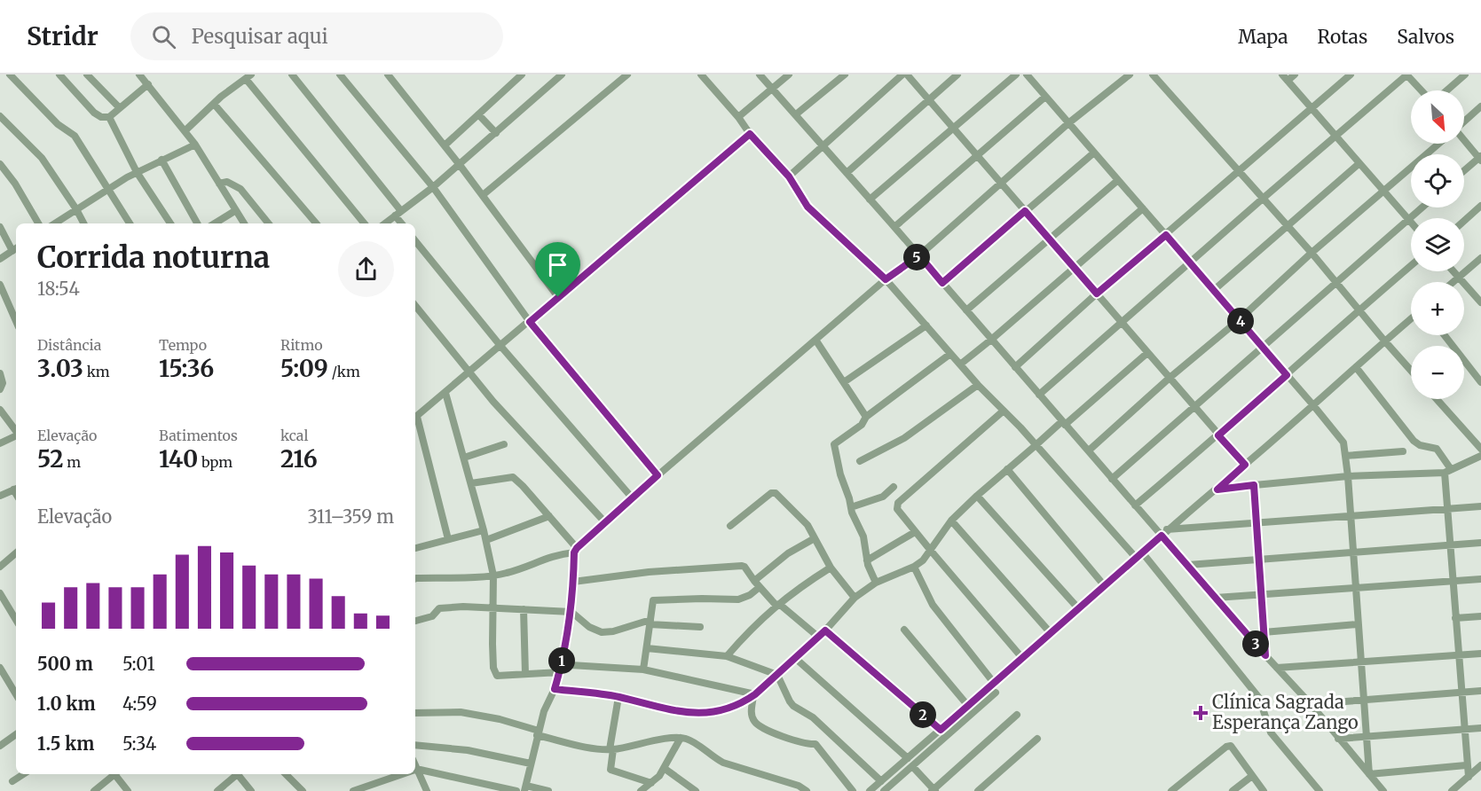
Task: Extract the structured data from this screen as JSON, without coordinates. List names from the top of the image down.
{
  "places": {
    "health": ["Clínica Sagrada Esperança Zango"]
  },
  "north": "bottom right",
  "page": {
    "header": "Stridr",
    "search": "Pesquisar aqui",
    "nav": ["Mapa", "Rotas", "Salvos"],
    "map_buttons": ["+", "−"],
    "heading": ["Corrida noturna", "18:54"],
    "pins": [
      "5",
      "4",
      "3",
      "1",
      "2"
    ],
    "stats": [
      ["Distância", "3.03 km"],
      ["Tempo", "15:36"],
      ["Ritmo", "5:09 /km"],
      ["Elevação", "52 m"],
      ["Batimentos", "140 bpm"],
      ["kcal", "216"]
    ],
    "chart": ["Elevação", "311–359 m"],
    "list": [
      {
        "name": "500 m",
        "note": "5:01"
      },
      {
        "name": "1.0 km",
        "note": "4:59"
      },
      {
        "name": "1.5 km",
        "note": "5:34"
      }
    ]
  }
}
